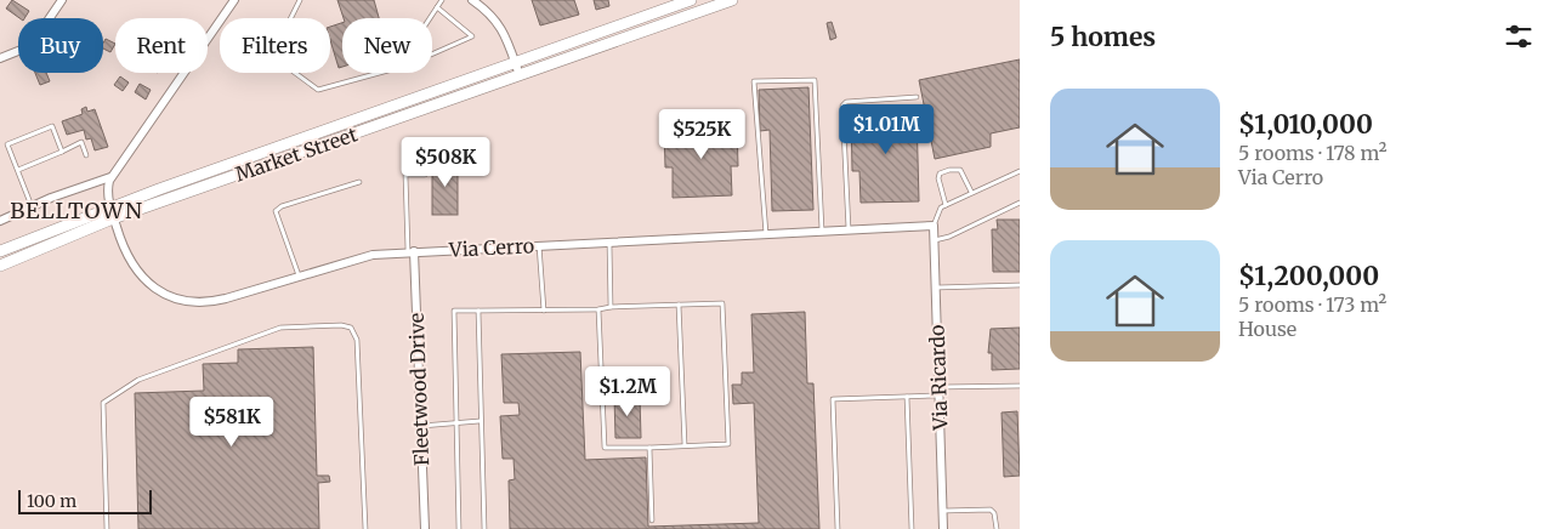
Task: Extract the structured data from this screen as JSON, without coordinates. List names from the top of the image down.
{
  "streets": {
    "main road": ["Market Street"],
    "street": ["Via Cerro", "Via Ricardo", "Fleetwood Drive"]
  },
  "crossings": [
    ["Market Street", "Via Cerro"],
    ["Via Cerro", "Via Ricardo"],
    ["Via Cerro", "Fleetwood Drive"]
  ],
  "districts": ["BELLTOWN"],
  "scale_bar": "100 m",
  "page": {
    "heading": "5 homes",
    "chip": [
      "Buy",
      "Rent",
      "Filters",
      "New"
    ],
    "list": [
      {
        "name": "$1,010,000",
        "note": "5 rooms · 178 m² · Via Cerro"
      },
      {
        "name": "$1,200,000",
        "note": "5 rooms · 173 m² · House"
      }
    ],
    "price": [
      "$1.01M",
      "$525K",
      "$508K",
      "$1.2M",
      "$581K"
    ],
    "scale": "100 m"
  }
}
